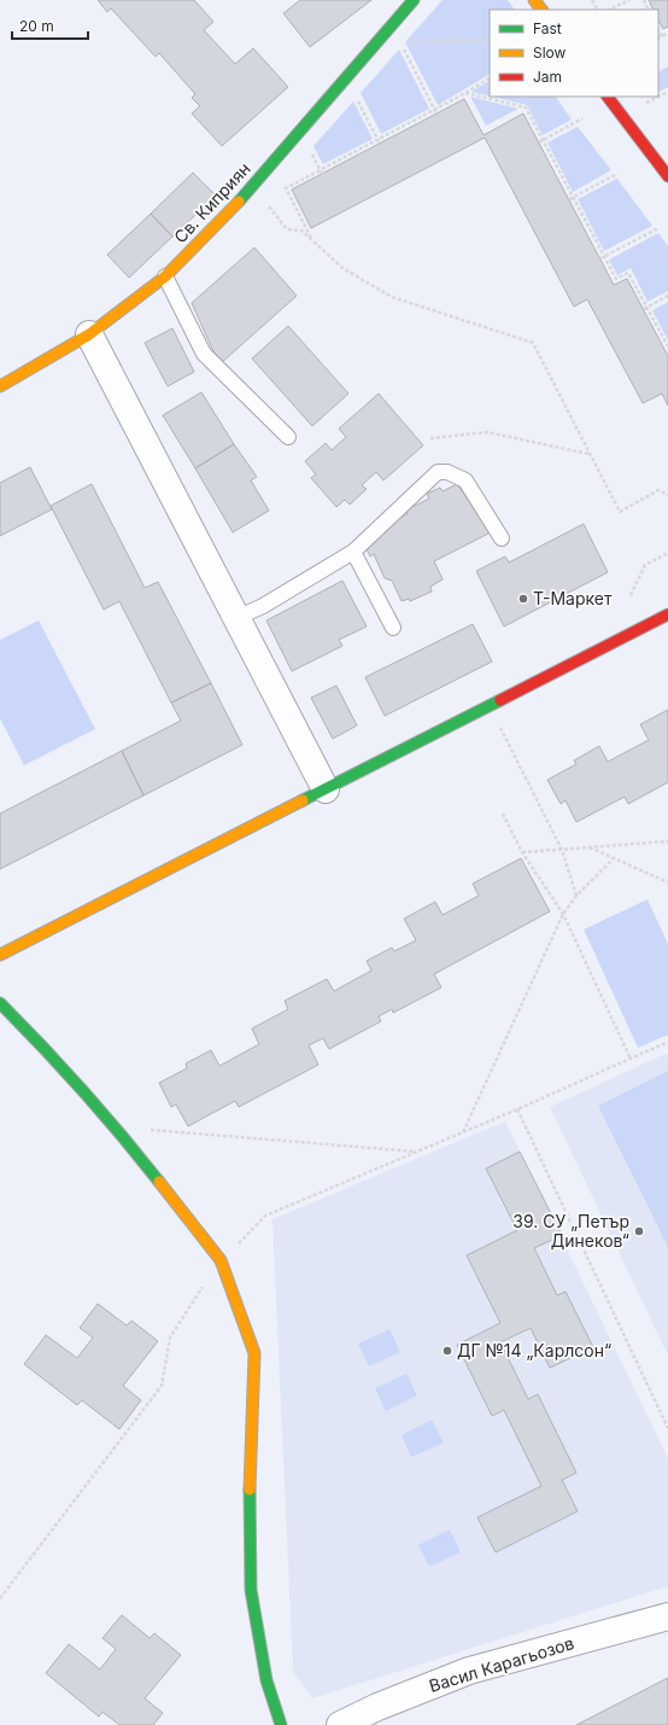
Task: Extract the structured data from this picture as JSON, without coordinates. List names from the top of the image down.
{
  "streets": {
    "street": ["Св. Киприян", "Васил Карагьозов"]
  },
  "places": ["Т-Маркет", "39. СУ „Петър Динеков“", "ДГ №14 „Карлсон“"],
  "legend": ["Fast", "Slow", "Jam"],
  "scale_bar": "20 m"
}
